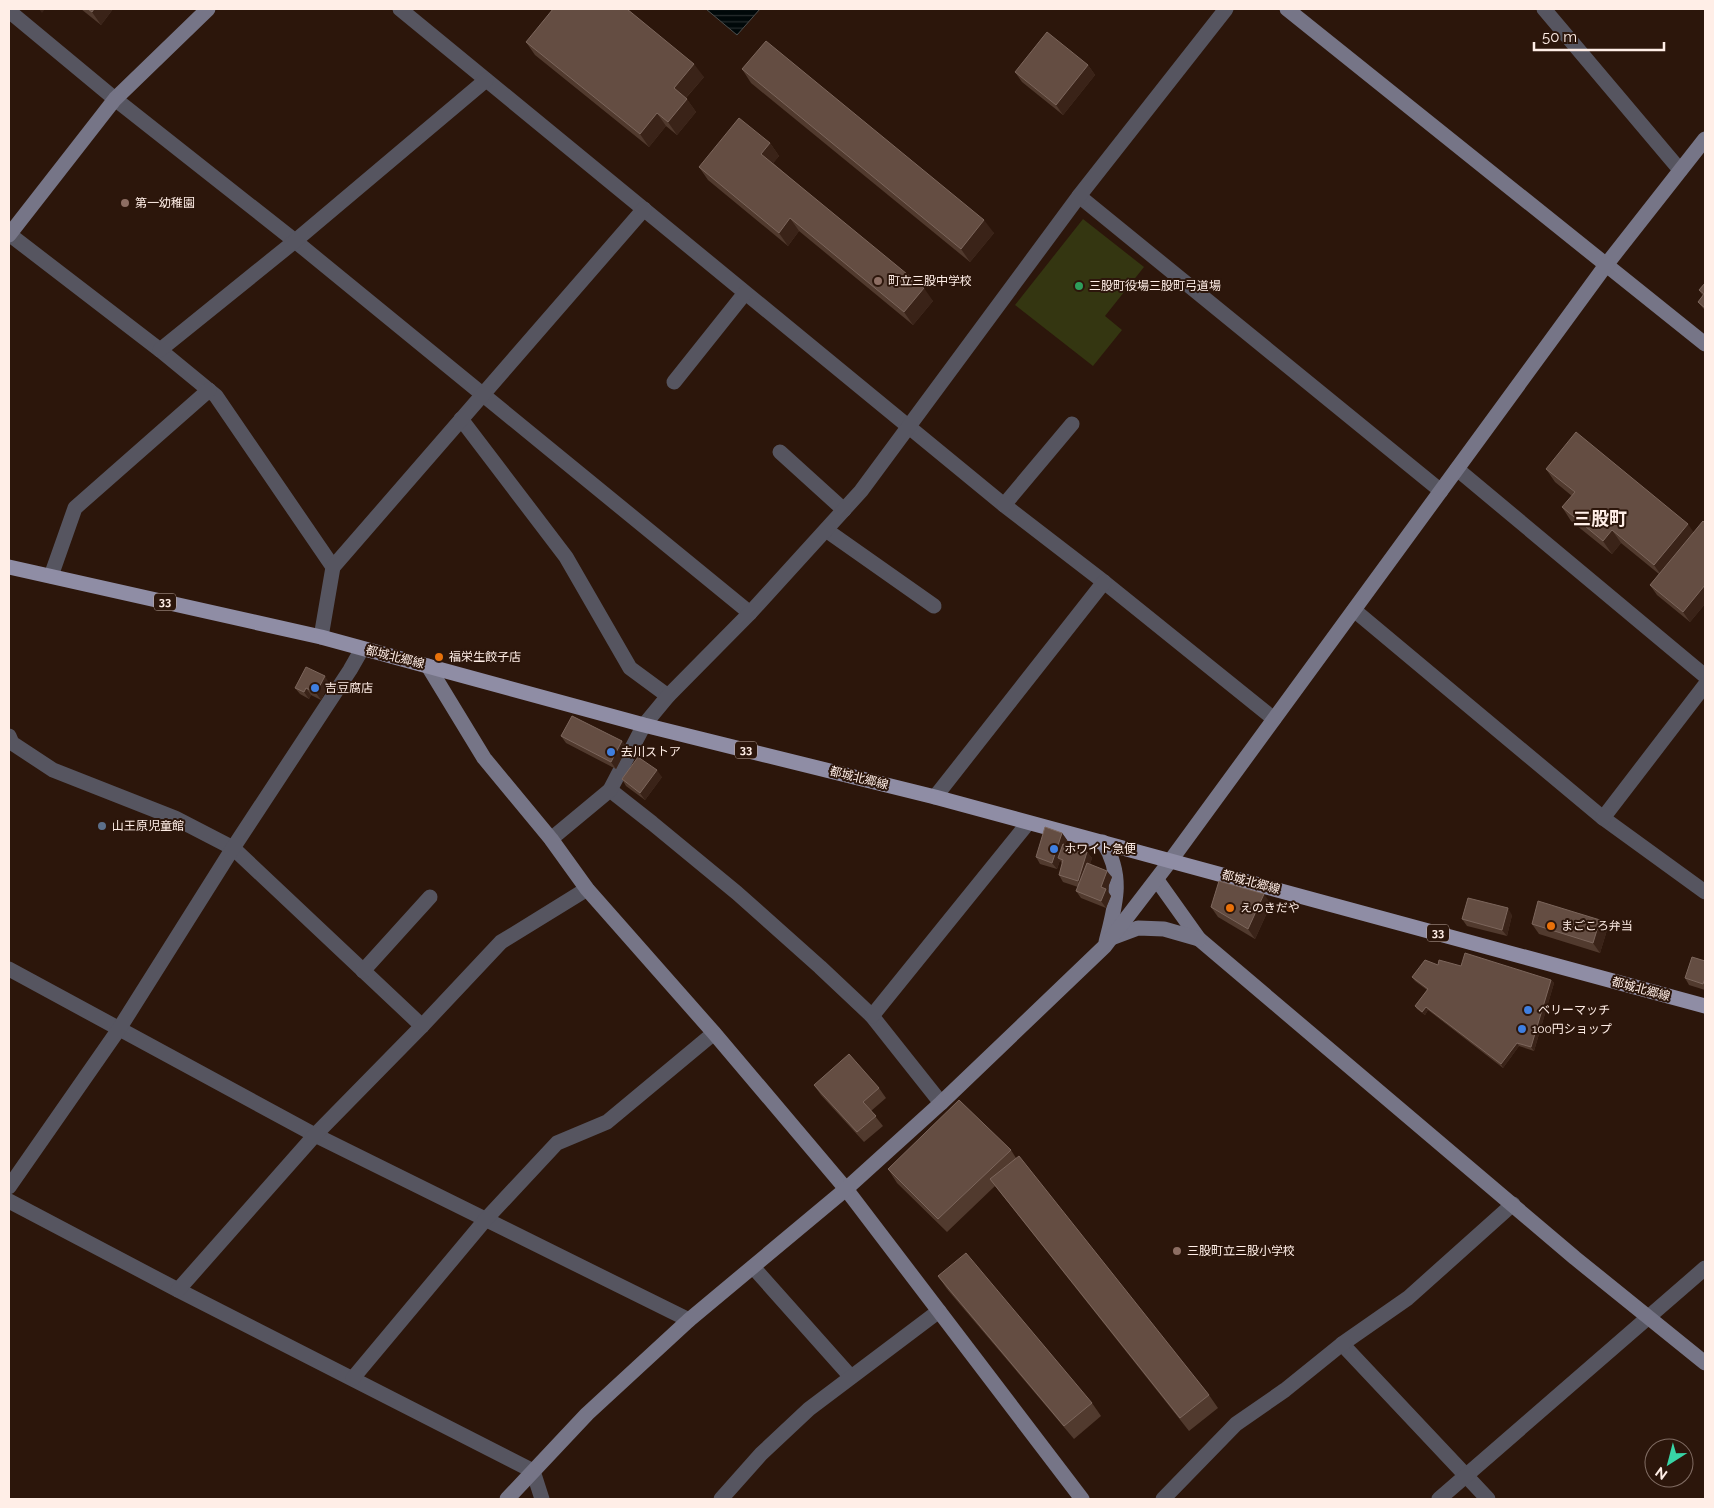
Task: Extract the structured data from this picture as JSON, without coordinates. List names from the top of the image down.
{
  "streets": {
    "main road": ["33", "都城北郷線"]
  },
  "districts": ["三股町"],
  "places": [
    "第一幼稚園",
    "町立三股中学校",
    "三股町役場三股町弓道場",
    "福栄生餃子店",
    "吉豆腐店",
    "去川ストア",
    "山王原児童館",
    "ホワイト急便",
    "えのきだや",
    "まごころ弁当",
    "ベリーマッチ",
    "100円ショップ",
    "三股町立三股小学校"
  ],
  "scale_bar": "50 m",
  "north": "bottom left"
}
